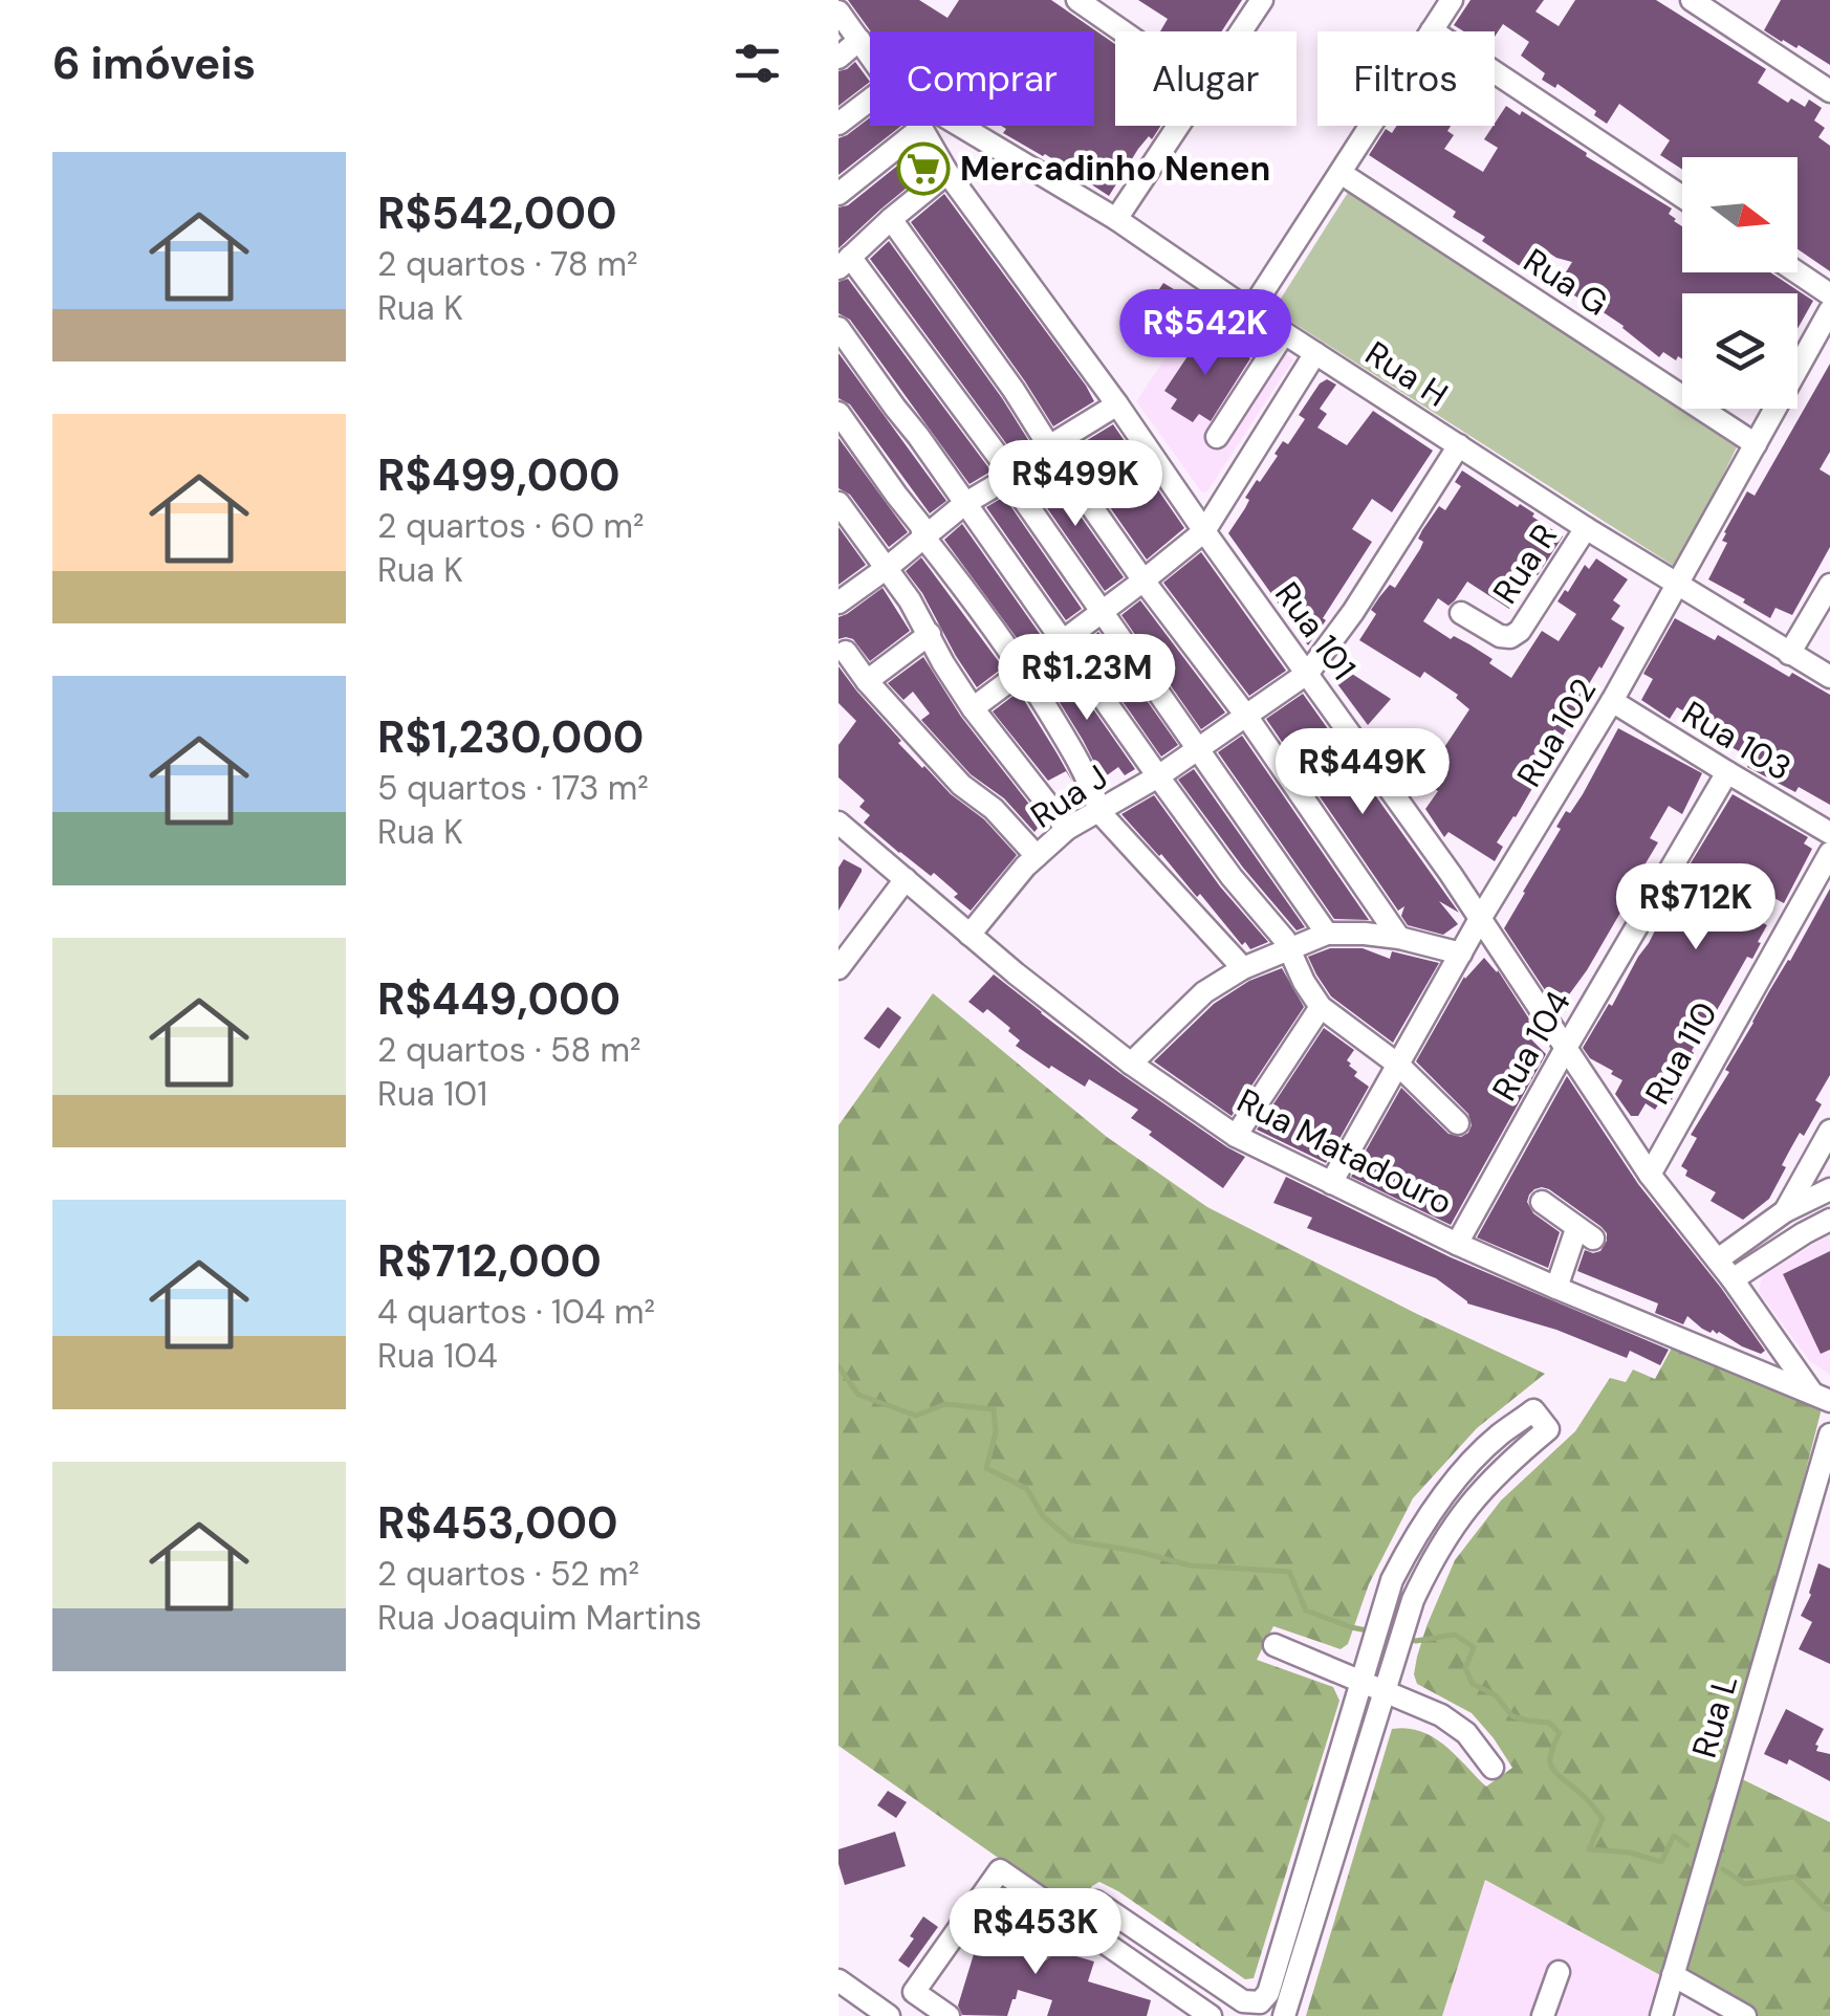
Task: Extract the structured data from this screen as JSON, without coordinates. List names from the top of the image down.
{
  "streets": {
    "street": [
      "Rua G",
      "Rua H",
      "Rua R",
      "Rua 101",
      "Rua 102",
      "Rua 103",
      "Rua J",
      "Rua 104",
      "Rua 110",
      "Rua Matadouro",
      "Rua L"
    ]
  },
  "crossings": [
    ["Rua G", "Rua 102"],
    ["Rua H", "Rua R"],
    ["Rua H", "Rua 102"],
    ["Rua H", "Rua J"],
    ["Rua 101", "Rua 102"],
    ["Rua 101", "Rua J"],
    ["Rua 101", "Rua 104"],
    ["Rua 101", "Rua 110"],
    ["Rua 101", "Rua Matadouro"],
    ["Rua 102", "Rua 103"],
    ["Rua 102", "Rua Matadouro"],
    ["Rua 103", "Rua 104"],
    ["Rua J", "Rua Matadouro"],
    ["Rua 104", "Rua Matadouro"]
  ],
  "places": {
    "supermarket": ["Mercadinho Nenen"]
  },
  "north": "right",
  "page": {
    "heading": "6 imóveis",
    "chip": ["Comprar", "Alugar", "Filtros"],
    "list": [
      {
        "name": "R$542,000",
        "note": "2 quartos · 78 m² · Rua K"
      },
      {
        "name": "R$499,000",
        "note": "2 quartos · 60 m² · Rua K"
      },
      {
        "name": "R$1,230,000",
        "note": "5 quartos · 173 m² · Rua K"
      },
      {
        "name": "R$449,000",
        "note": "2 quartos · 58 m² · Rua 101"
      },
      {
        "name": "R$712,000",
        "note": "4 quartos · 104 m² · Rua 104"
      },
      {
        "name": "R$453,000",
        "note": "2 quartos · 52 m² · Rua Joaquim Martins"
      }
    ],
    "price": [
      "R$542K",
      "R$499K",
      "R$1.23M",
      "R$449K",
      "R$712K",
      "R$453K"
    ]
  }
}
